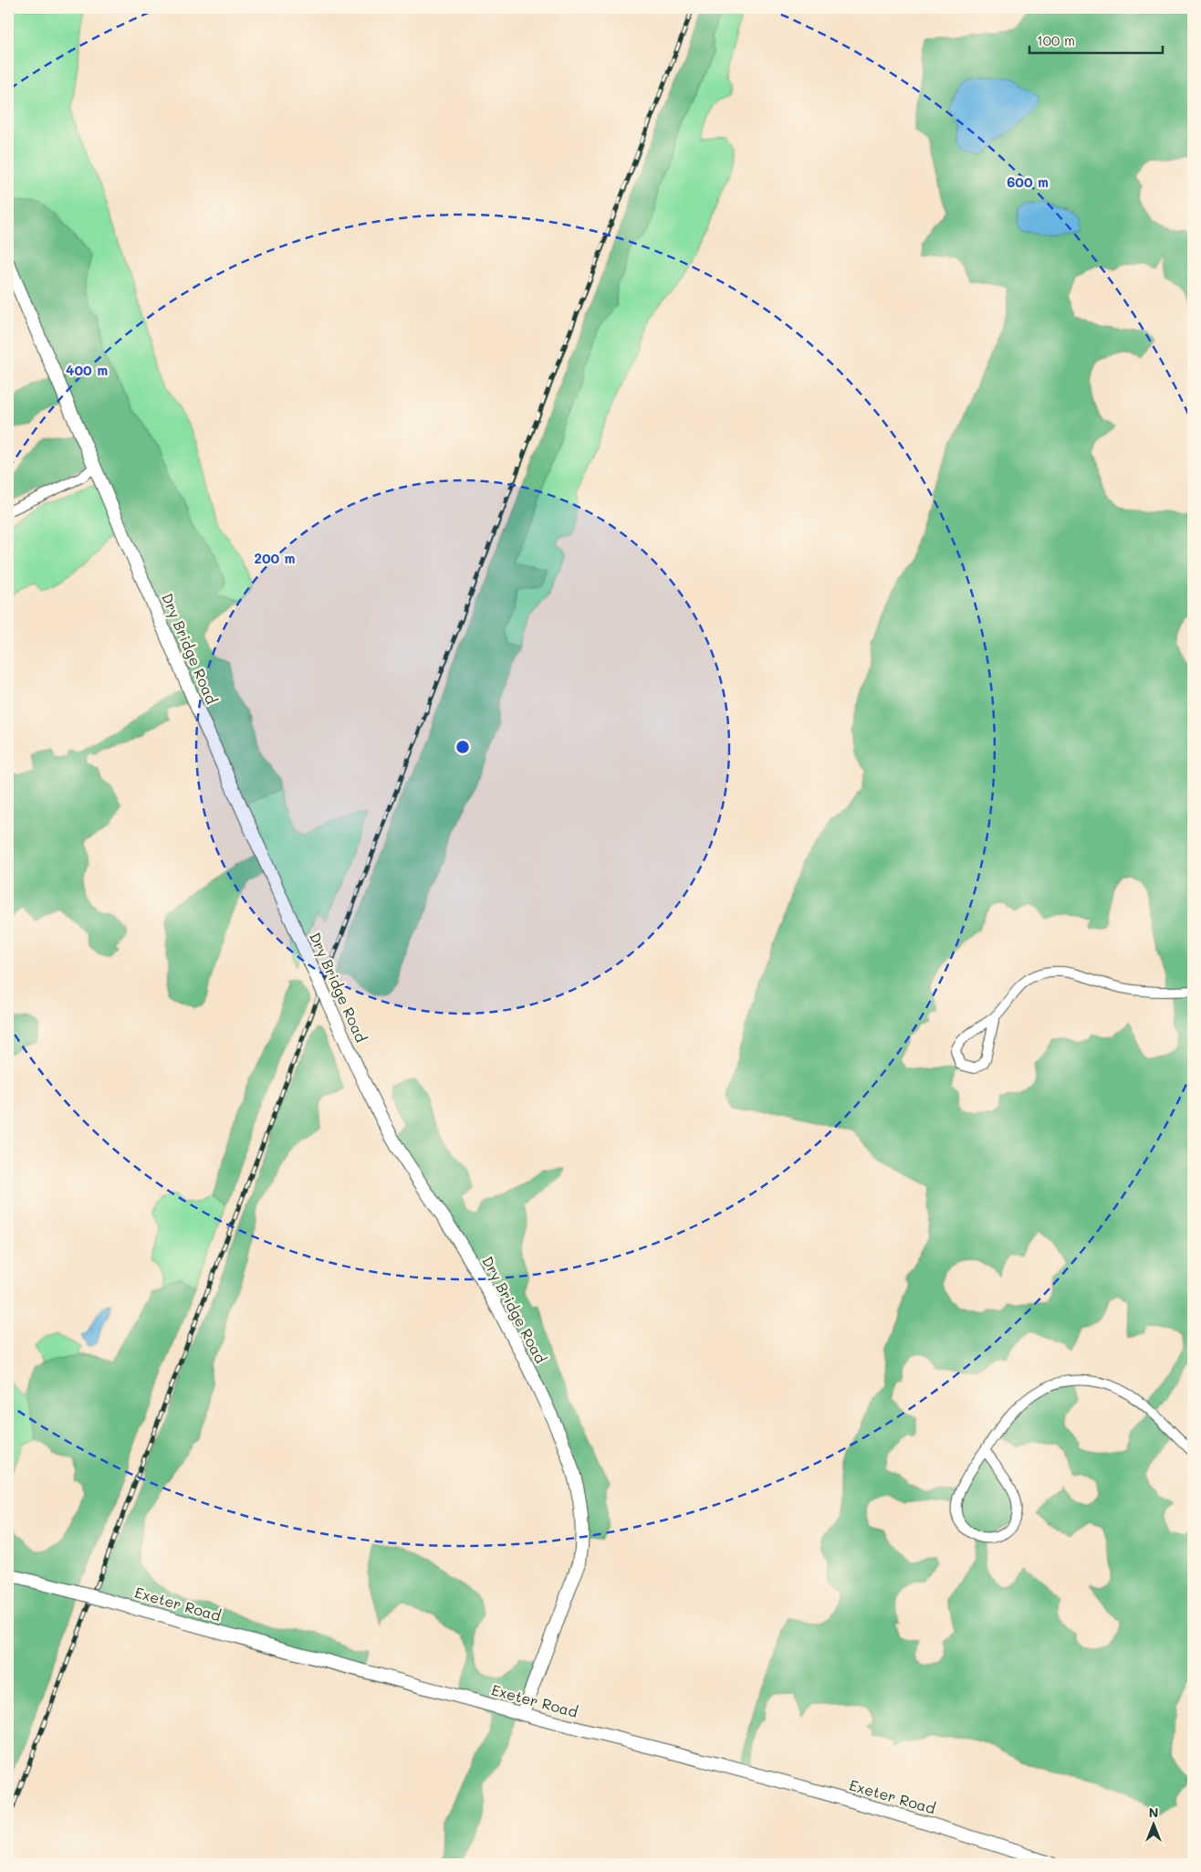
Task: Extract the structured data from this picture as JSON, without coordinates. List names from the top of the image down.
{
  "streets": {
    "street": ["Dry Bridge Road", "Exeter Road"]
  },
  "crossings": [
    ["Dry Bridge Road", "Exeter Road"]
  ],
  "scale_bar": "100 m",
  "north": "top",
  "rings": ["600 m", "400 m", "200 m"]
}
